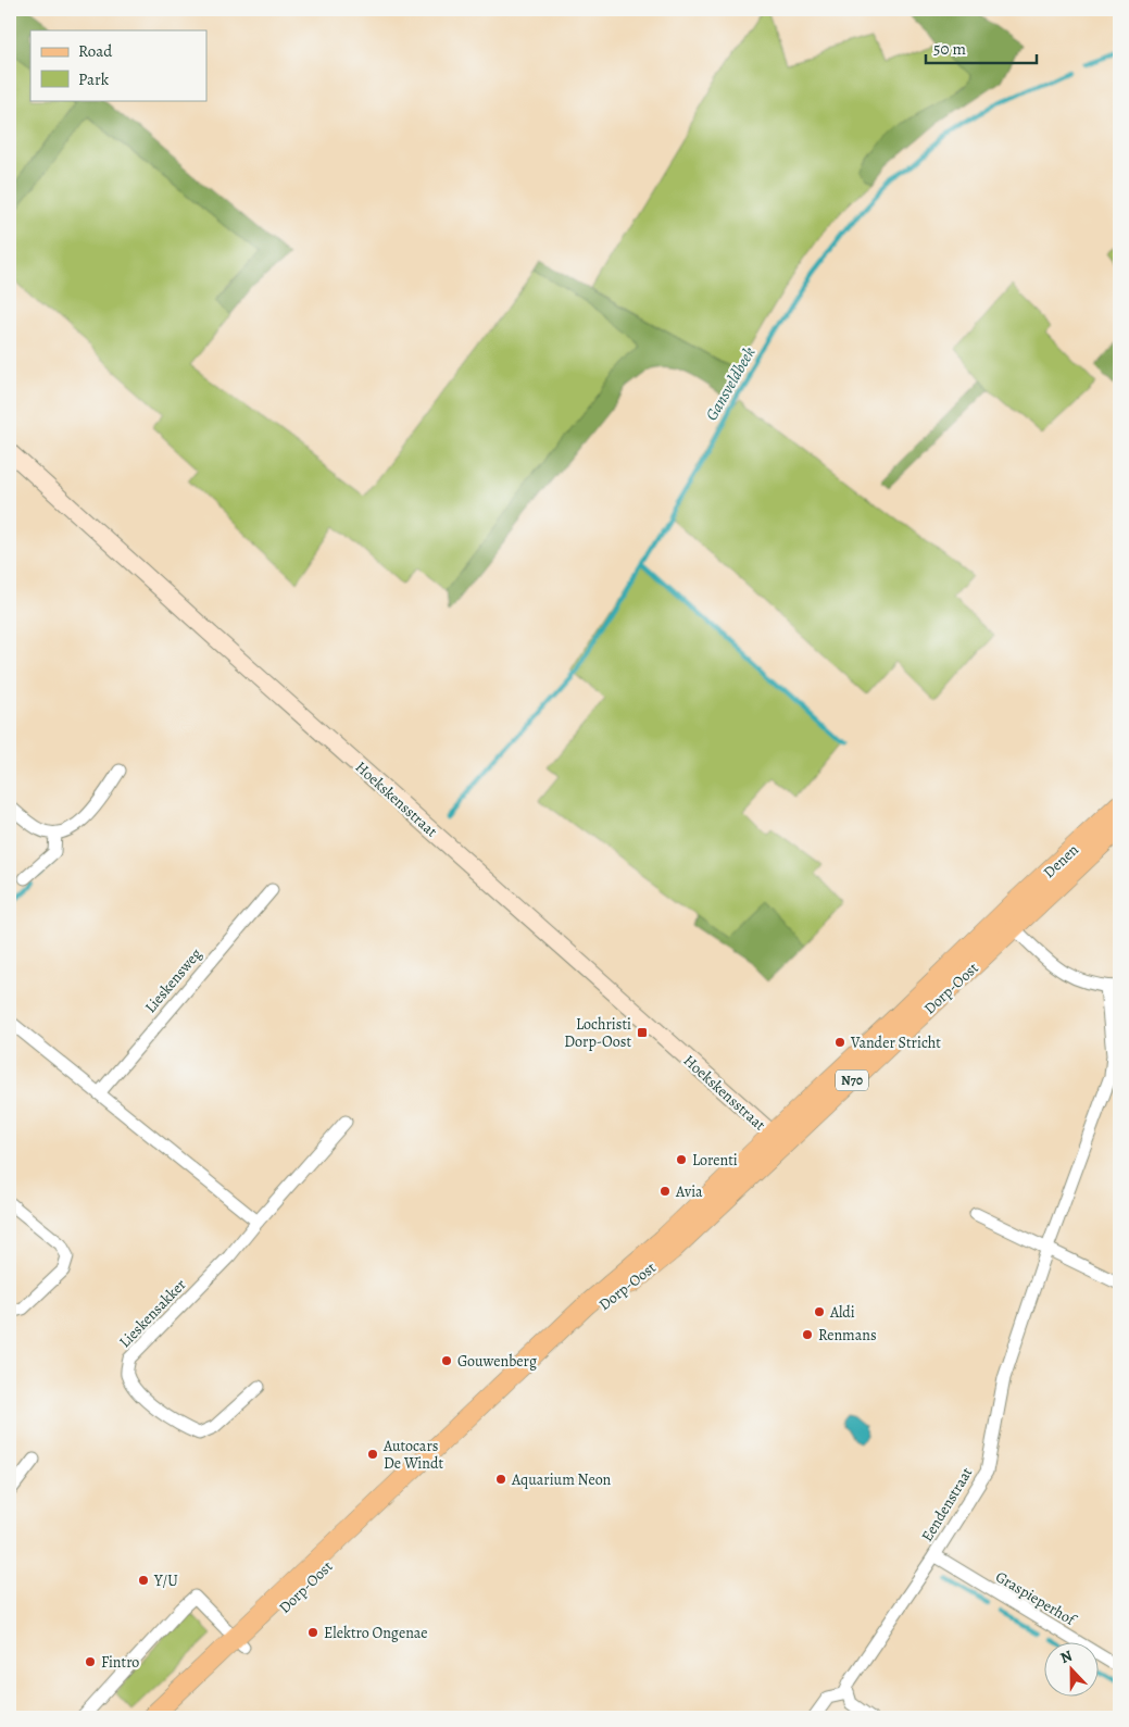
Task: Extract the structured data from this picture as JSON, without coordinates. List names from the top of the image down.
{
  "streets": {
    "main road": ["Denen", "Dorp-Oost", "N70"],
    "street": [
      "Hoekskensstraat",
      "Lieskensweg",
      "Lieskensakker",
      "Eendenstraat",
      "Graspieperhof"
    ]
  },
  "crossings": [
    ["Hoekskensstraat", "Dorp-Oost"],
    ["Denen", "Dorp-Oost"],
    ["Eendenstraat", "Graspieperhof"]
  ],
  "water": ["Gansveldbeek"],
  "places": {
    "transit": ["Lochristi Dorp-Oost"],
    "other": [
      "Vander Stricht",
      "Lorenti",
      "Avia",
      "Aldi",
      "Renmans",
      "Gouwenberg",
      "Autocars De Windt",
      "Aquarium Neon",
      "Y/U",
      "Elektro Ongenae",
      "Fintro"
    ]
  },
  "legend": ["Road", "Park"],
  "scale_bar": "50 m",
  "north": "top"
}
